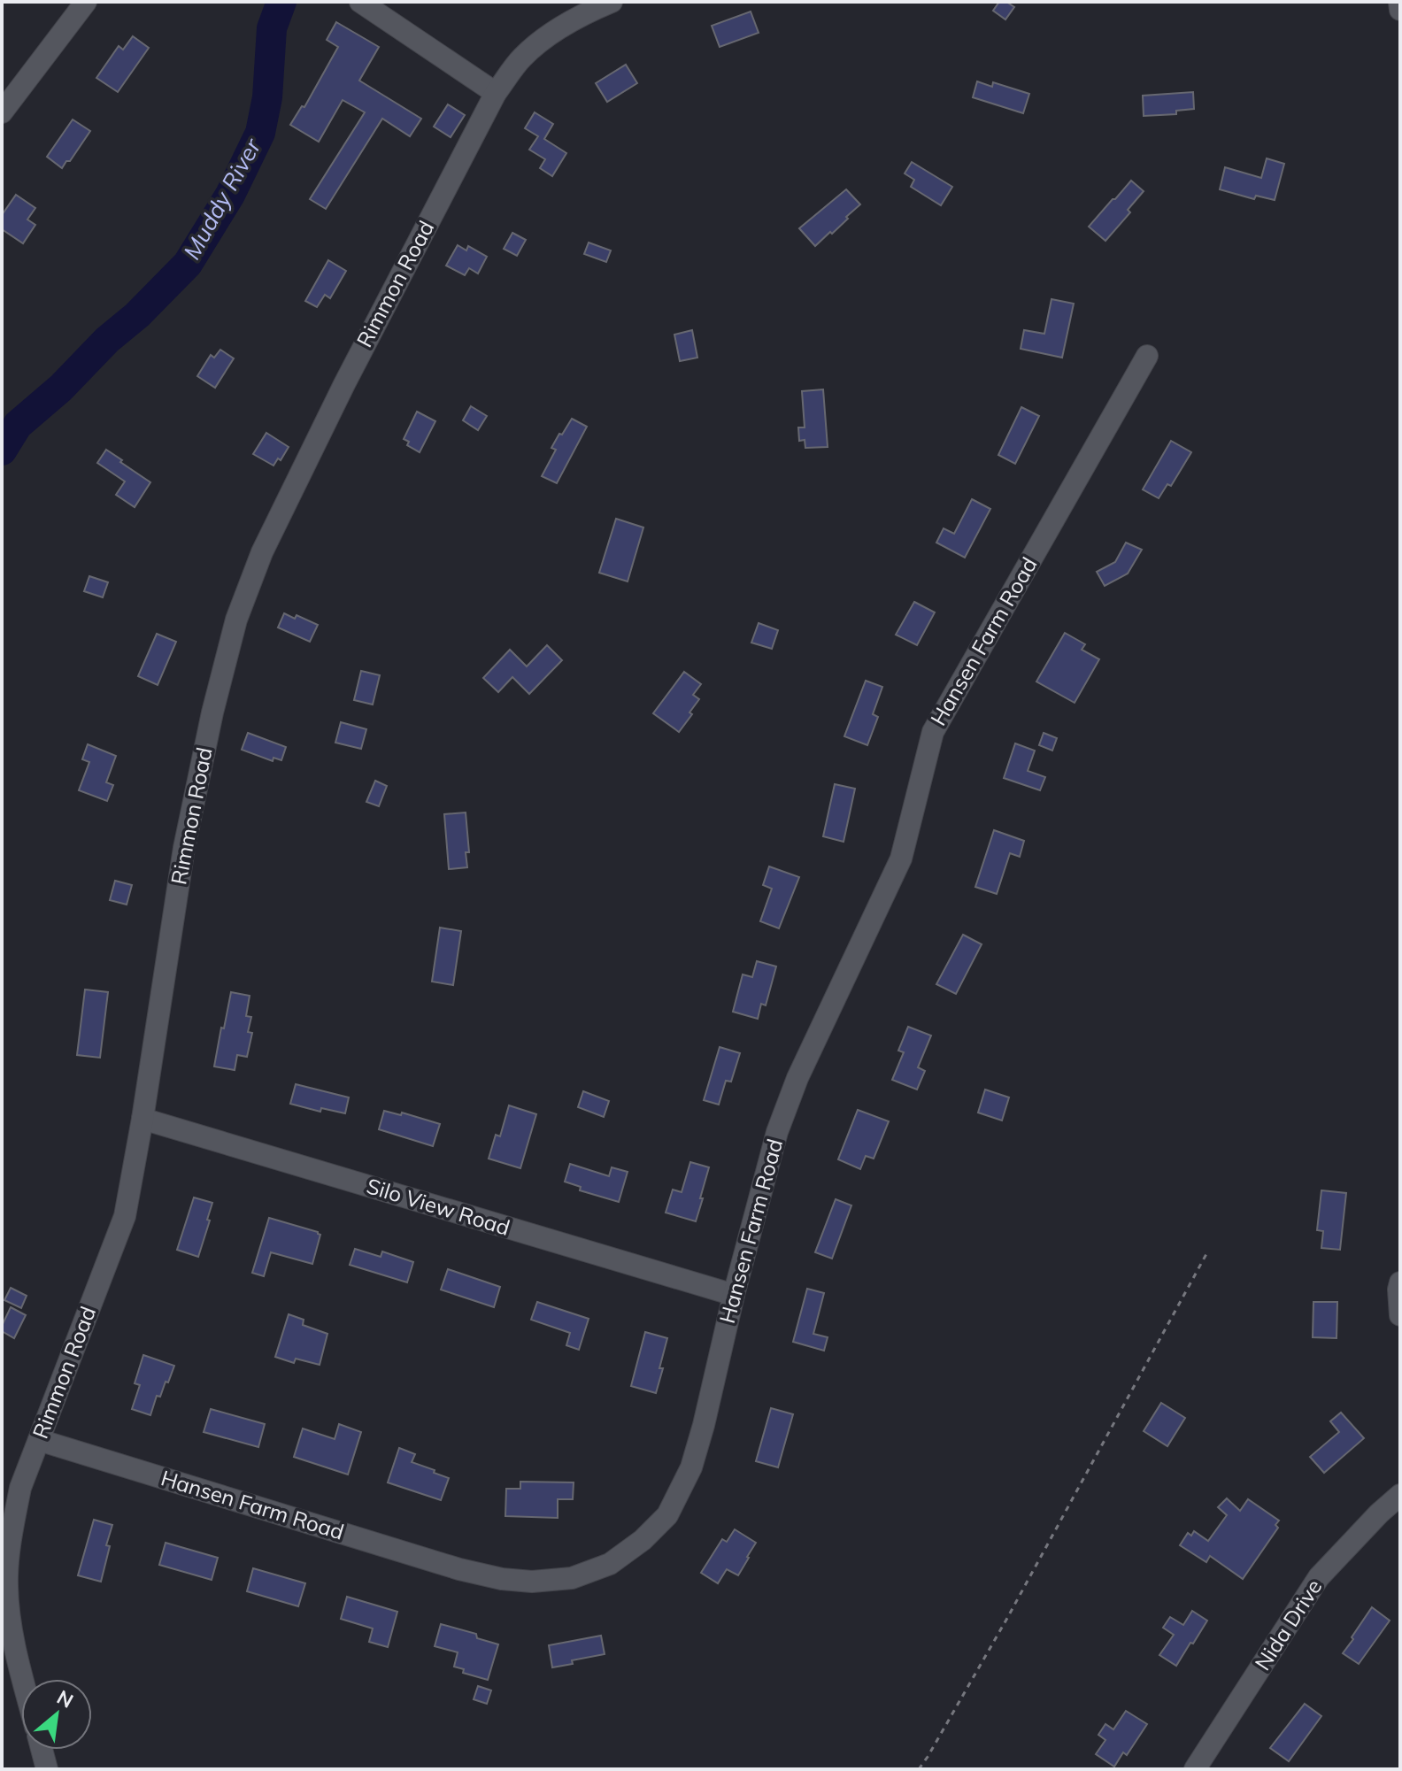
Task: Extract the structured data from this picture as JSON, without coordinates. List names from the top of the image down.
{
  "streets": {
    "street": [
      "Rimmon Road",
      "Hansen Farm Road",
      "Silo View Road",
      "Nida Drive"
    ]
  },
  "crossings": [
    ["Rimmon Road", "Hansen Farm Road"],
    ["Rimmon Road", "Silo View Road"],
    ["Hansen Farm Road", "Silo View Road"]
  ],
  "water": ["Muddy River"],
  "north": "top right"
}
